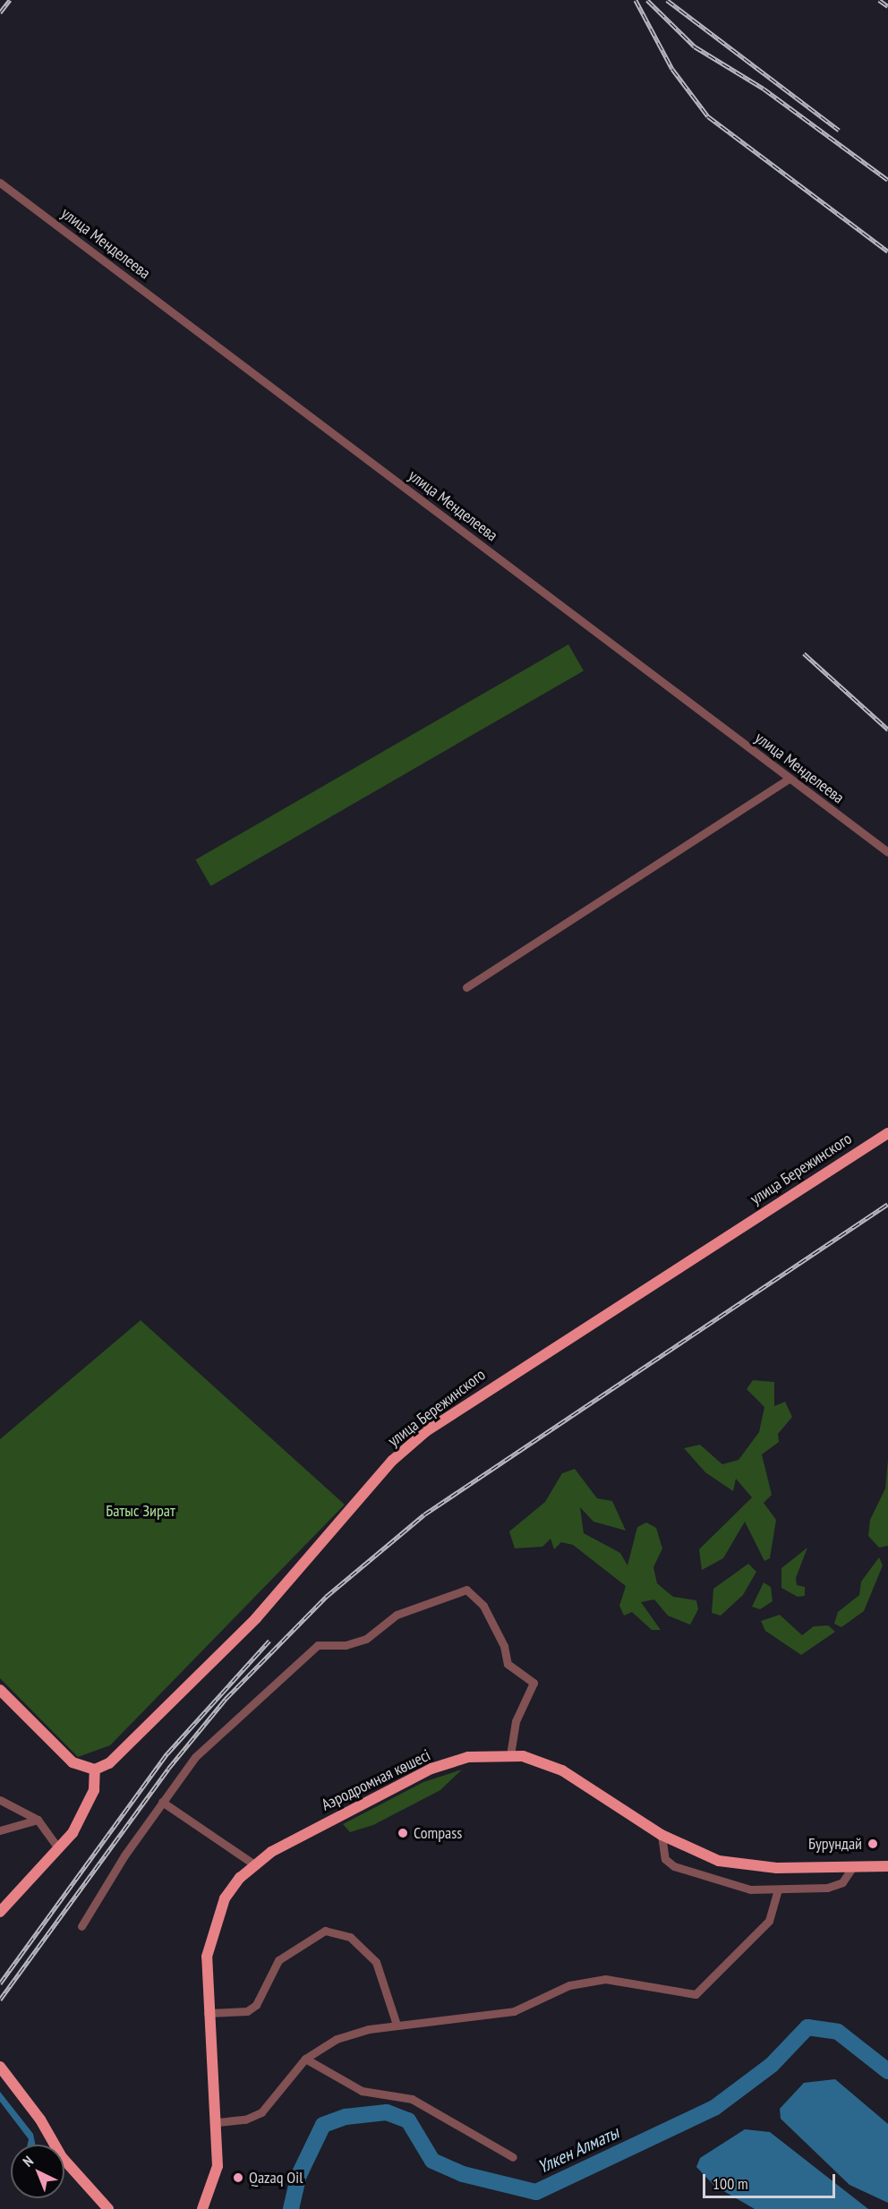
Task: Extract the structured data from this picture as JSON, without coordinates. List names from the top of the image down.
{
  "streets": {
    "main road": ["улица Бережинского", "Аэродромная көшесі"],
    "street": ["улица Менделеева"]
  },
  "water": ["Үлкен Алматы"],
  "parks": ["Батыс Зират"],
  "places": ["Compass", "Бурундай", "Qazaq Oil"],
  "scale_bar": "100 m",
  "north": "top left"
}
